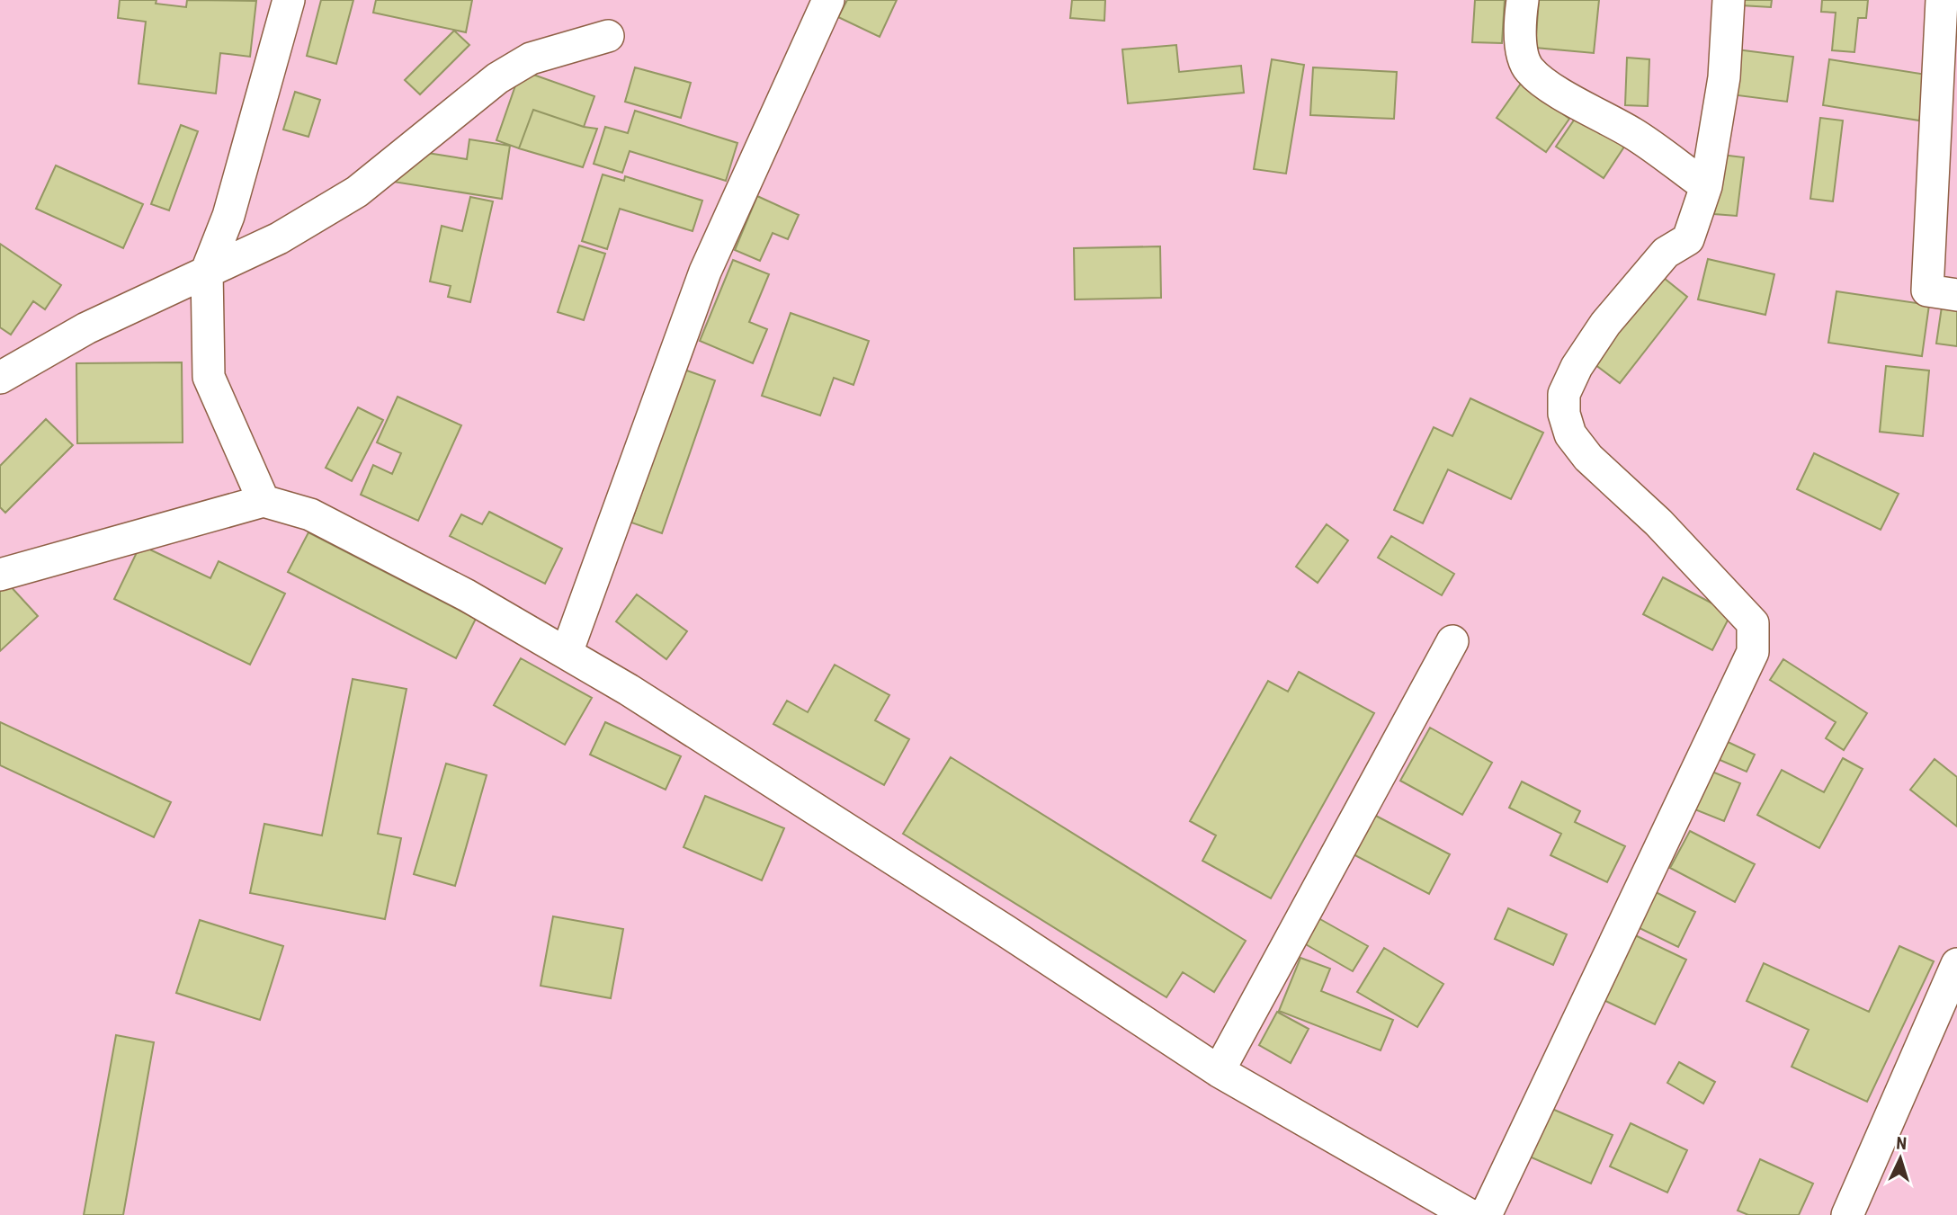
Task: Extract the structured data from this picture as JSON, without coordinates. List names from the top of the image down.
{
  "north": "top"
}
